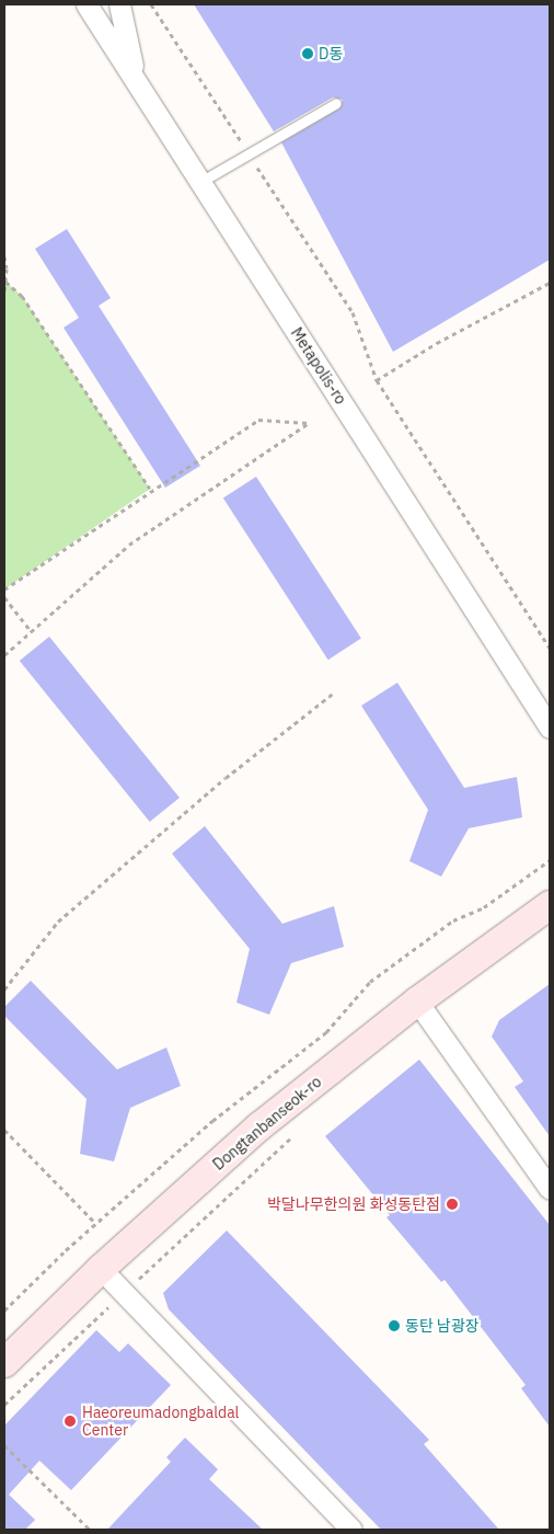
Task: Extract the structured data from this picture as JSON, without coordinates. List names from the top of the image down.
{
  "streets": {
    "street": ["Metapolis-ro", "Dongtanbanseok-ro"]
  },
  "places": [
    "D동",
    "박달나무한의원 화성동탄점",
    "동탄 남광장",
    "Haeoreumadongbaldal Center"
  ]
}
